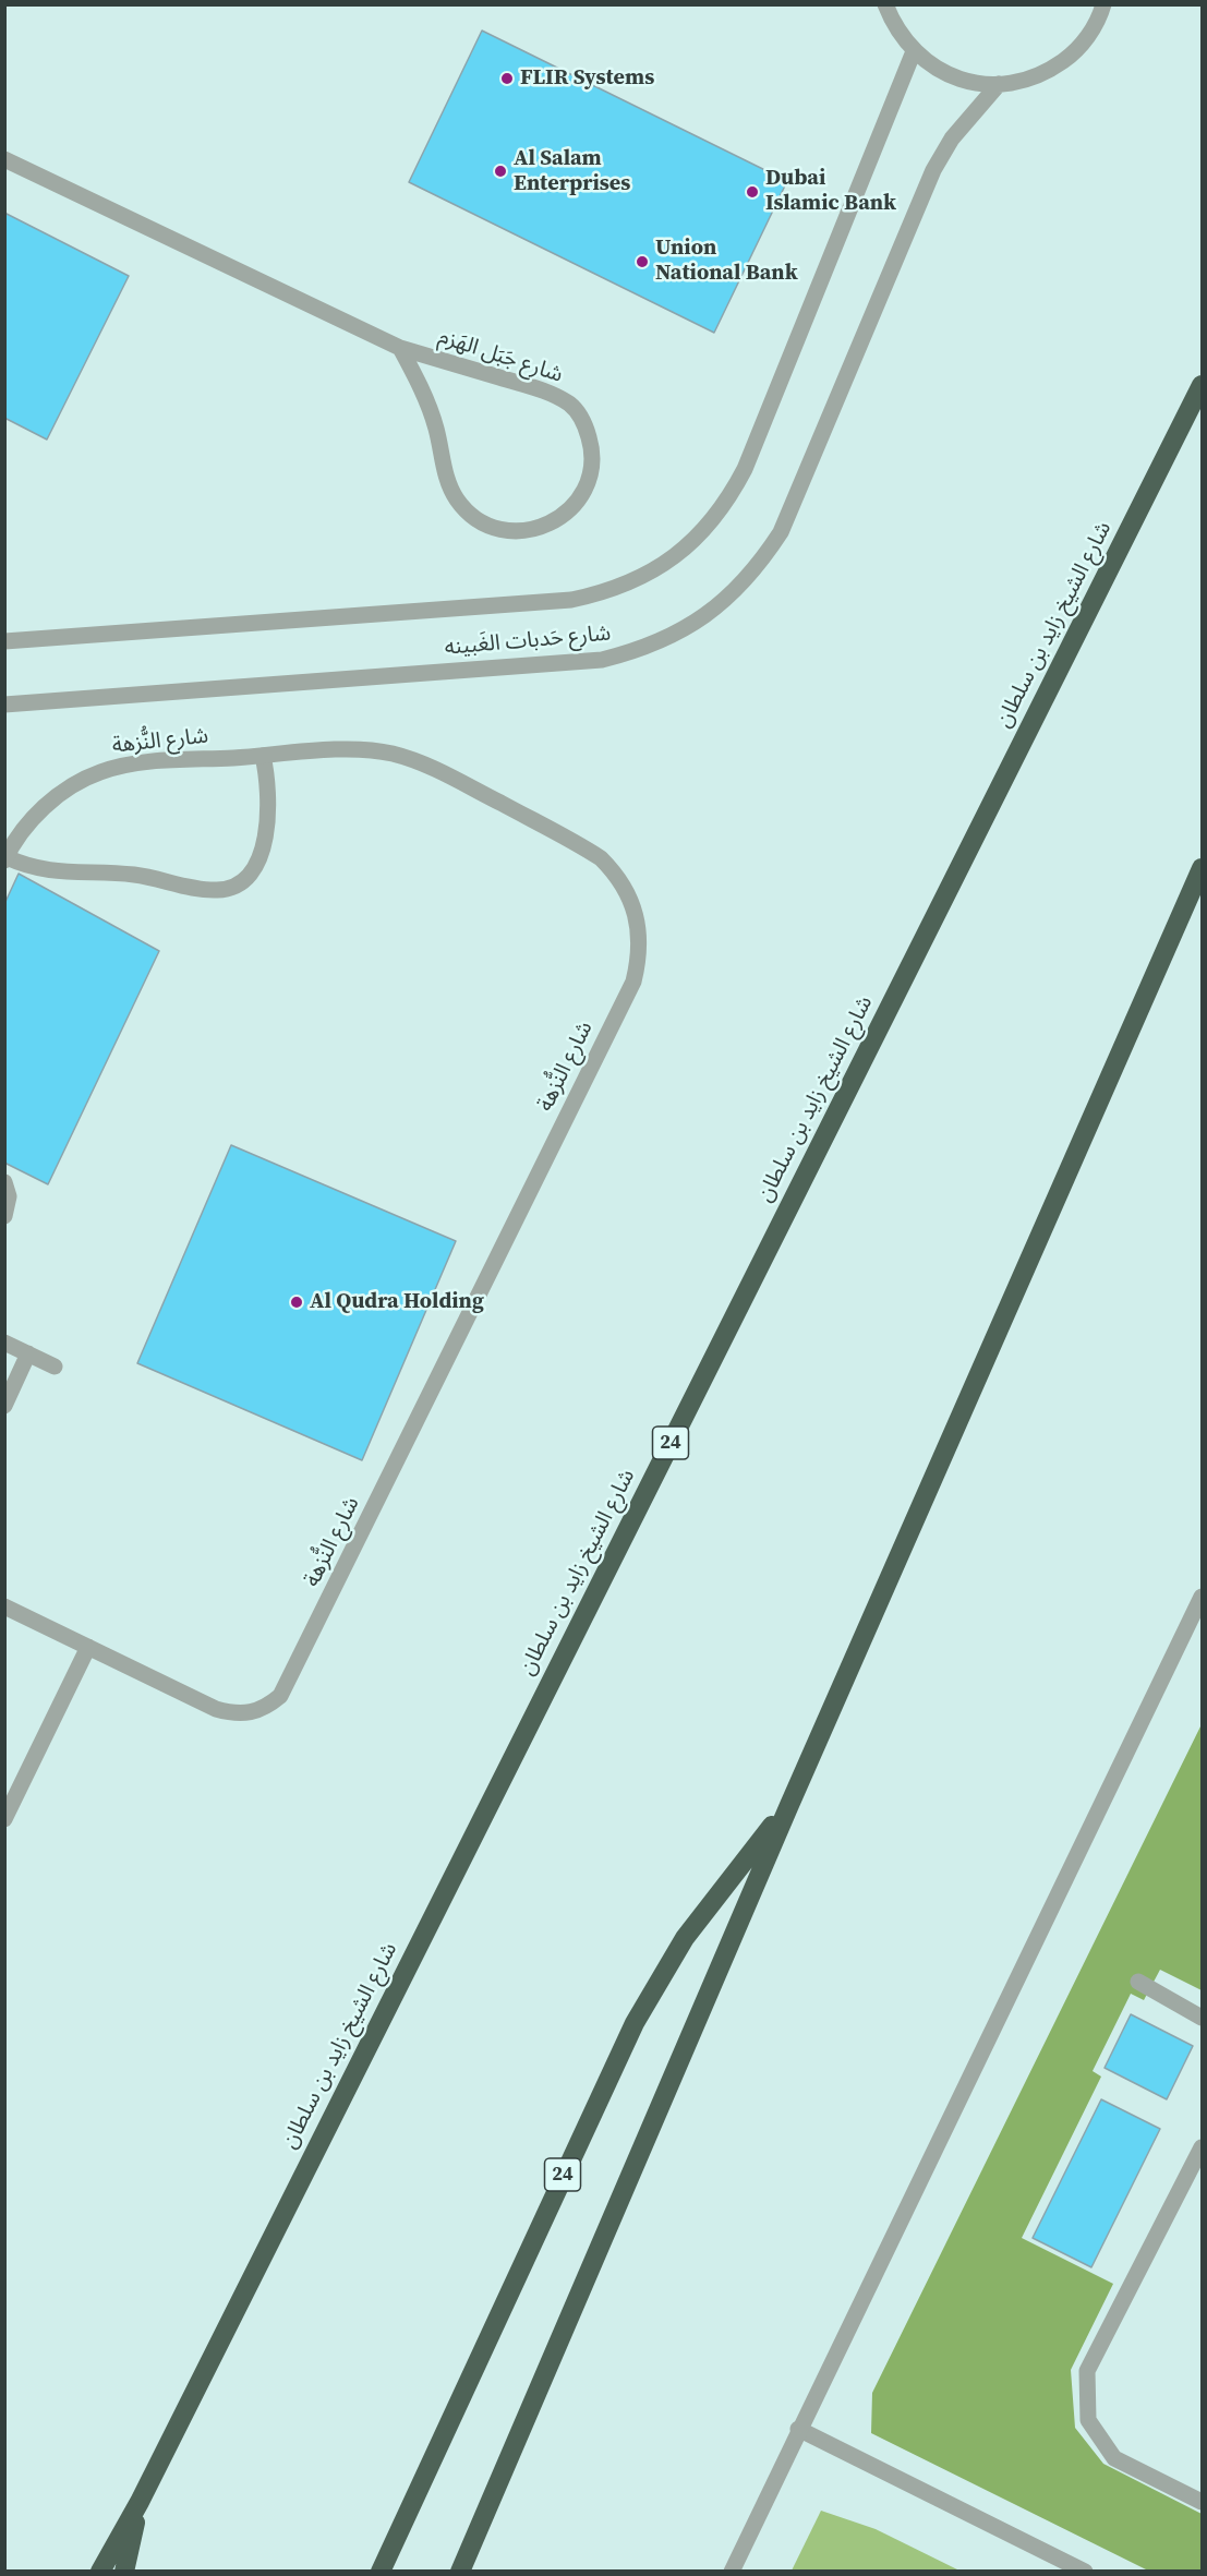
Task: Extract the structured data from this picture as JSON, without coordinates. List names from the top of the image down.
{
  "streets": {
    "highway": ["شارع الشيخ زايد بن سلطان", "24"],
    "street": ["شارع جَبَل الهَزم", "شارع حَدبات الغَبينه", "شارع النُّزهة"]
  },
  "places": [
    "FLIR Systems",
    "Al Salam Enterprises",
    "Dubai Islamic Bank",
    "Union National Bank",
    "Al Qudra Holding"
  ]
}
